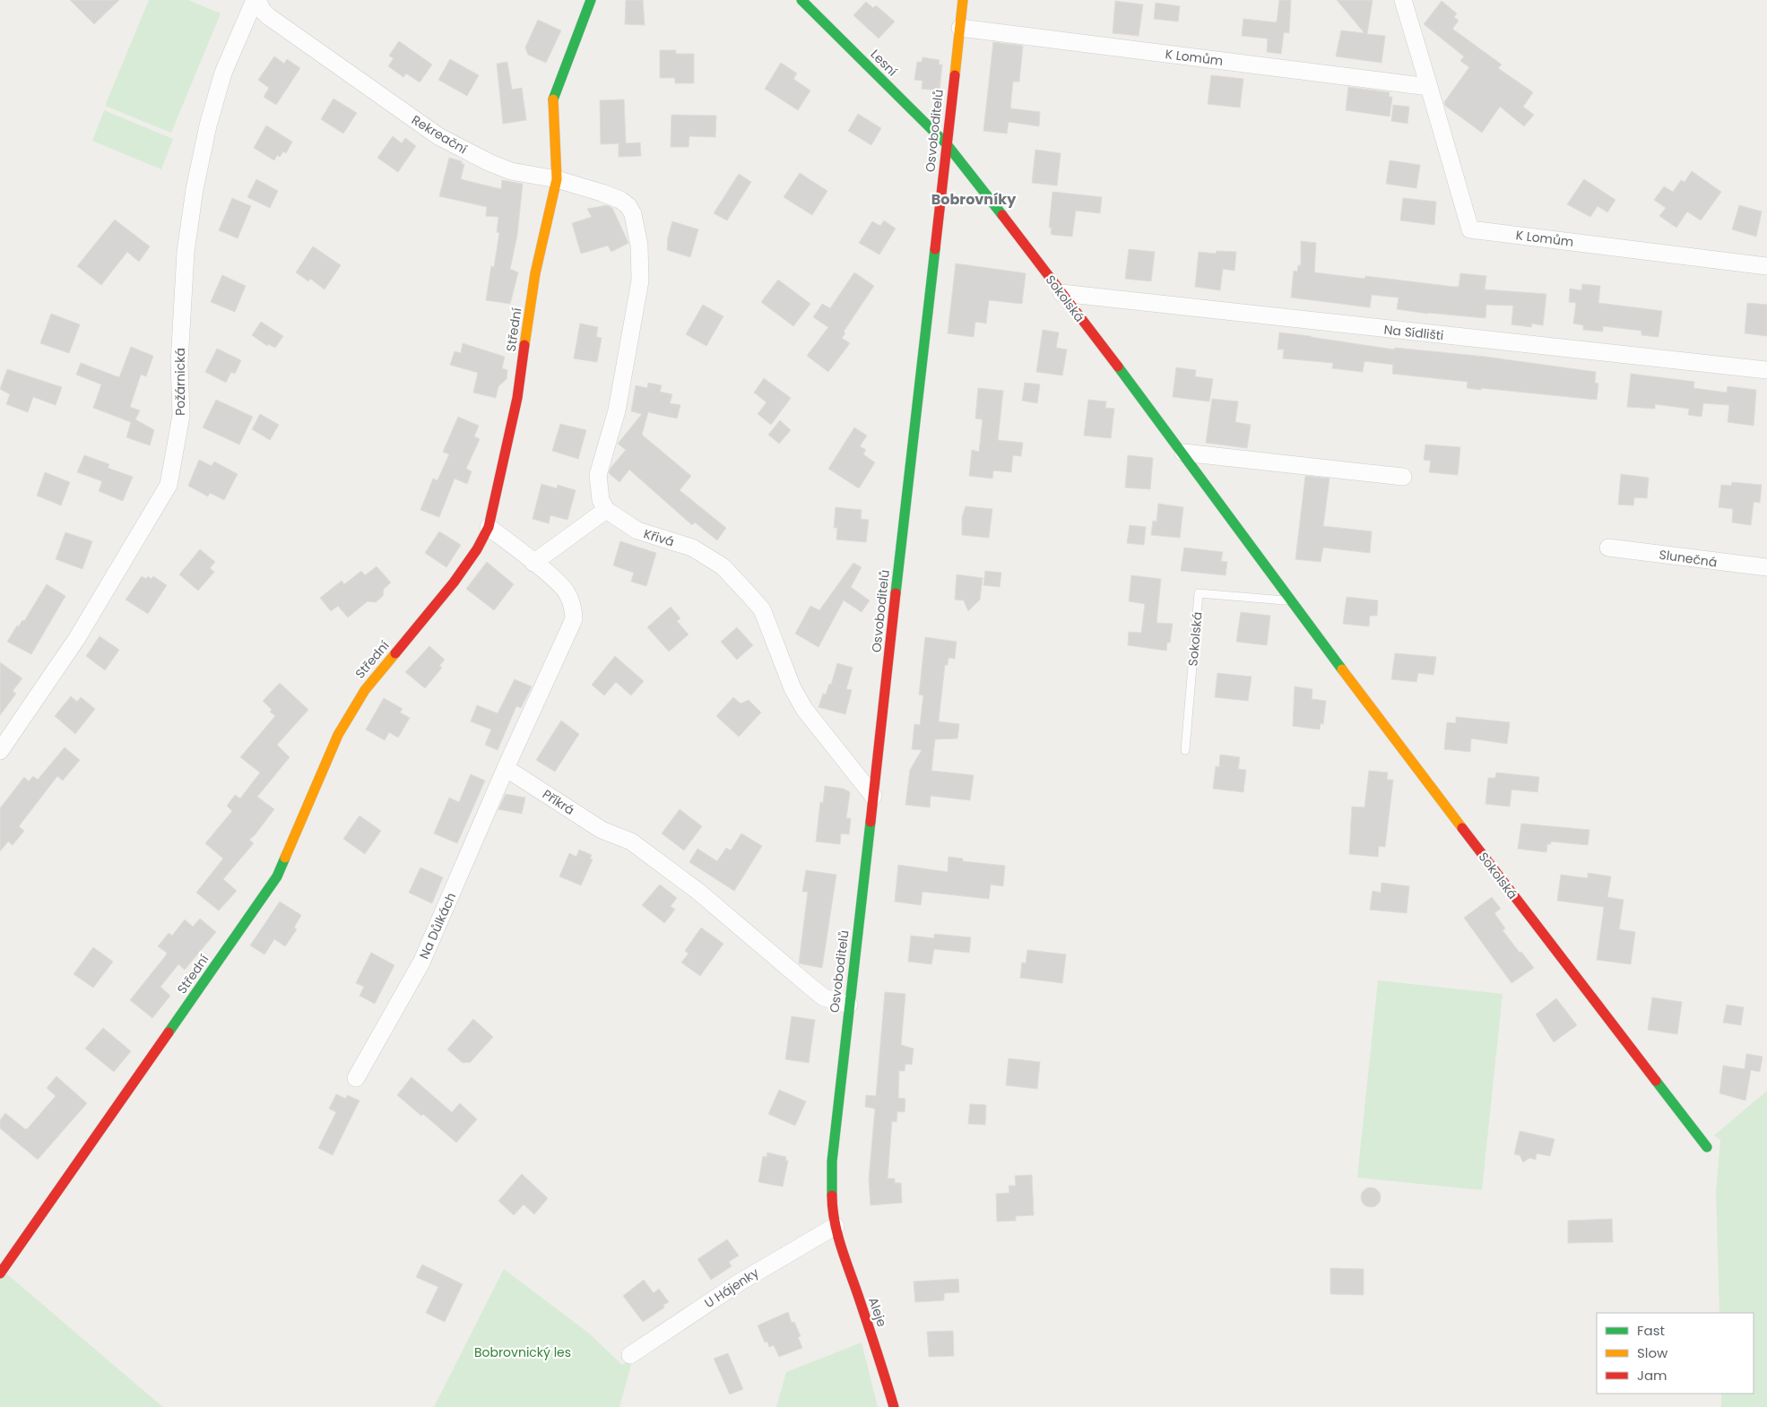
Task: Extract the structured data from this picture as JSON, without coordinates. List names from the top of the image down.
{
  "streets": {
    "street": [
      "K Lomům",
      "Lesní",
      "Osvoboditelů",
      "Rekreační",
      "Sokolská",
      "Střední",
      "Na Sídlišti",
      "Požárnická",
      "Křivá",
      "Slunečná",
      "Příkrá",
      "Na Důlkách",
      "U Hájenky",
      "Aleje"
    ]
  },
  "crossings": [
    ["K Lomům", "Osvoboditelů"],
    ["Lesní", "Osvoboditelů"],
    ["Lesní", "Sokolská"],
    ["Osvoboditelů", "Sokolská"],
    ["Osvoboditelů", "Křivá"],
    ["Osvoboditelů", "Příkrá"],
    ["Osvoboditelů", "U Hájenky"],
    ["Osvoboditelů", "Aleje"],
    ["Rekreační", "Střední"],
    ["Rekreační", "Požárnická"],
    ["Rekreační", "Křivá"],
    ["Sokolská", "Na Sídlišti"],
    ["Příkrá", "Na Důlkách"],
    ["U Hájenky", "Aleje"]
  ],
  "districts": ["Bobrovníky"],
  "parks": ["Bobrovnický les"],
  "legend": ["Fast", "Slow", "Jam"]
}
